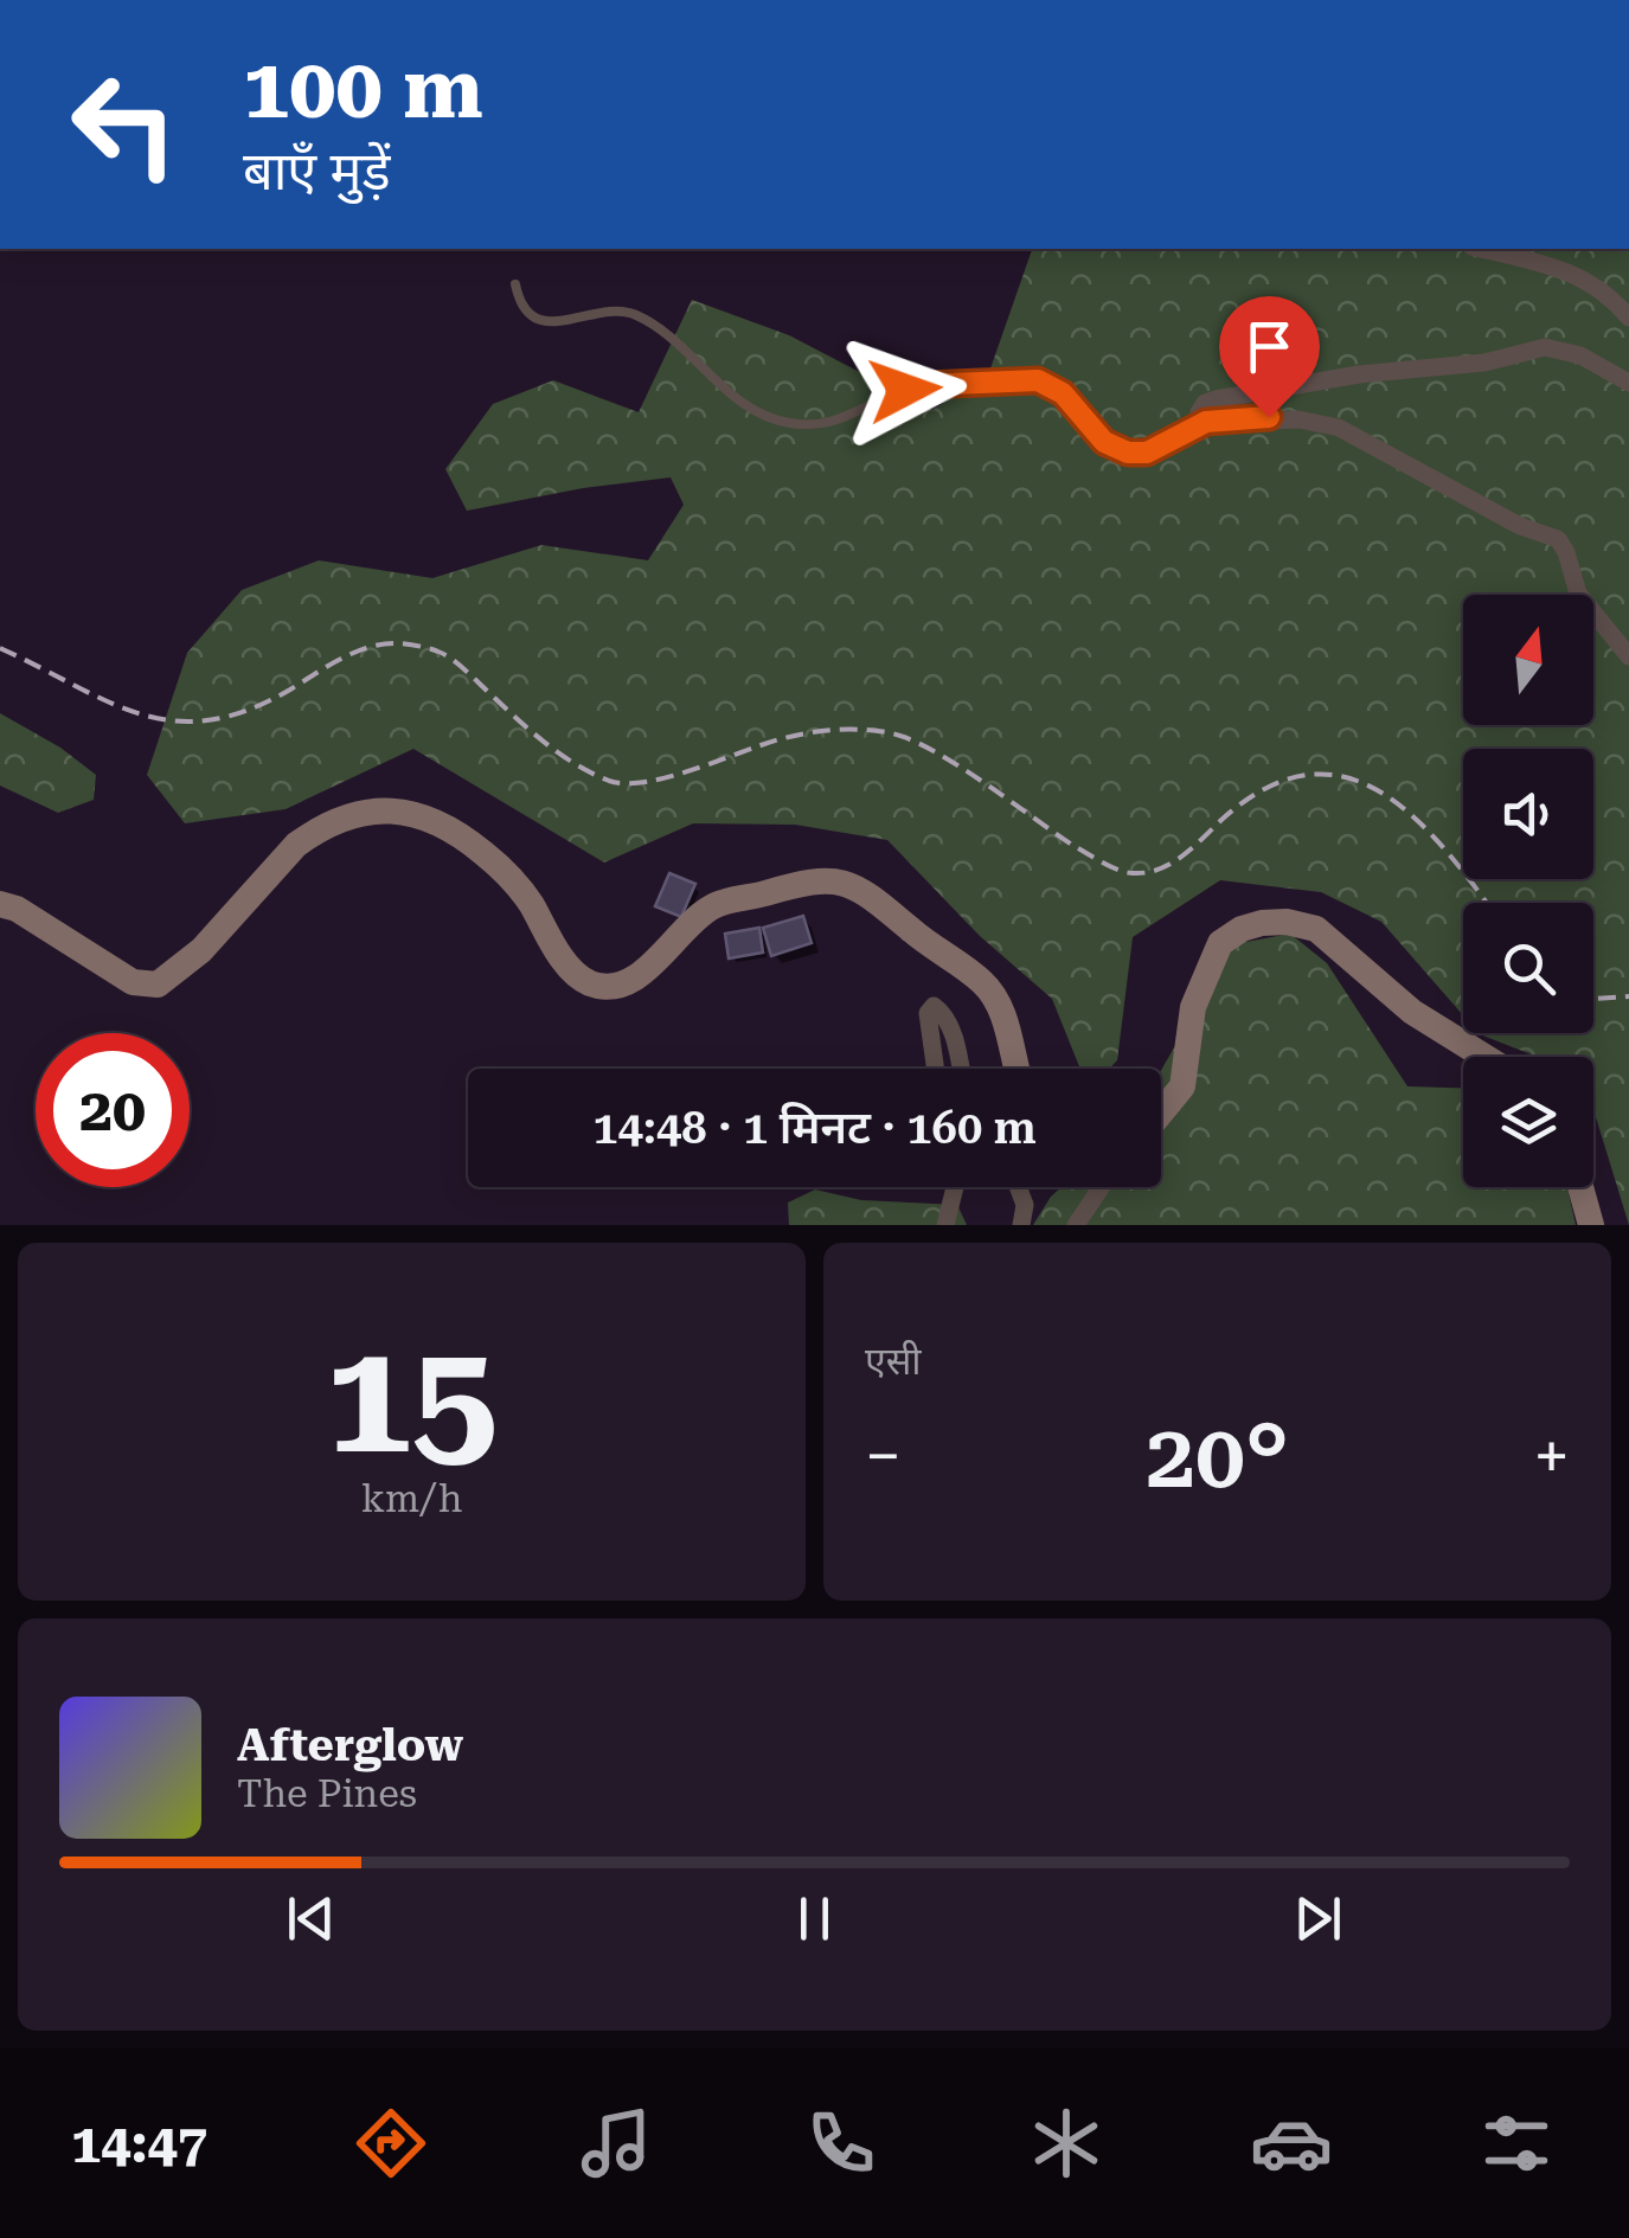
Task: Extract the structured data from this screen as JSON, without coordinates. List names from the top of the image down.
{
  "north": "top",
  "page": {
    "turn": ["100 m", "बाएँ मुड़ें"],
    "limit": "20",
    "trip": "14:48 · 1 मिनट · 160 m",
    "tile": [
      ["15", "km/h"],
      "एसी"
    ],
    "heat": ["−", "20°", "+"],
    "song": ["Afterglow", "The Pines"],
    "tabs": "14:47"
  }
}
